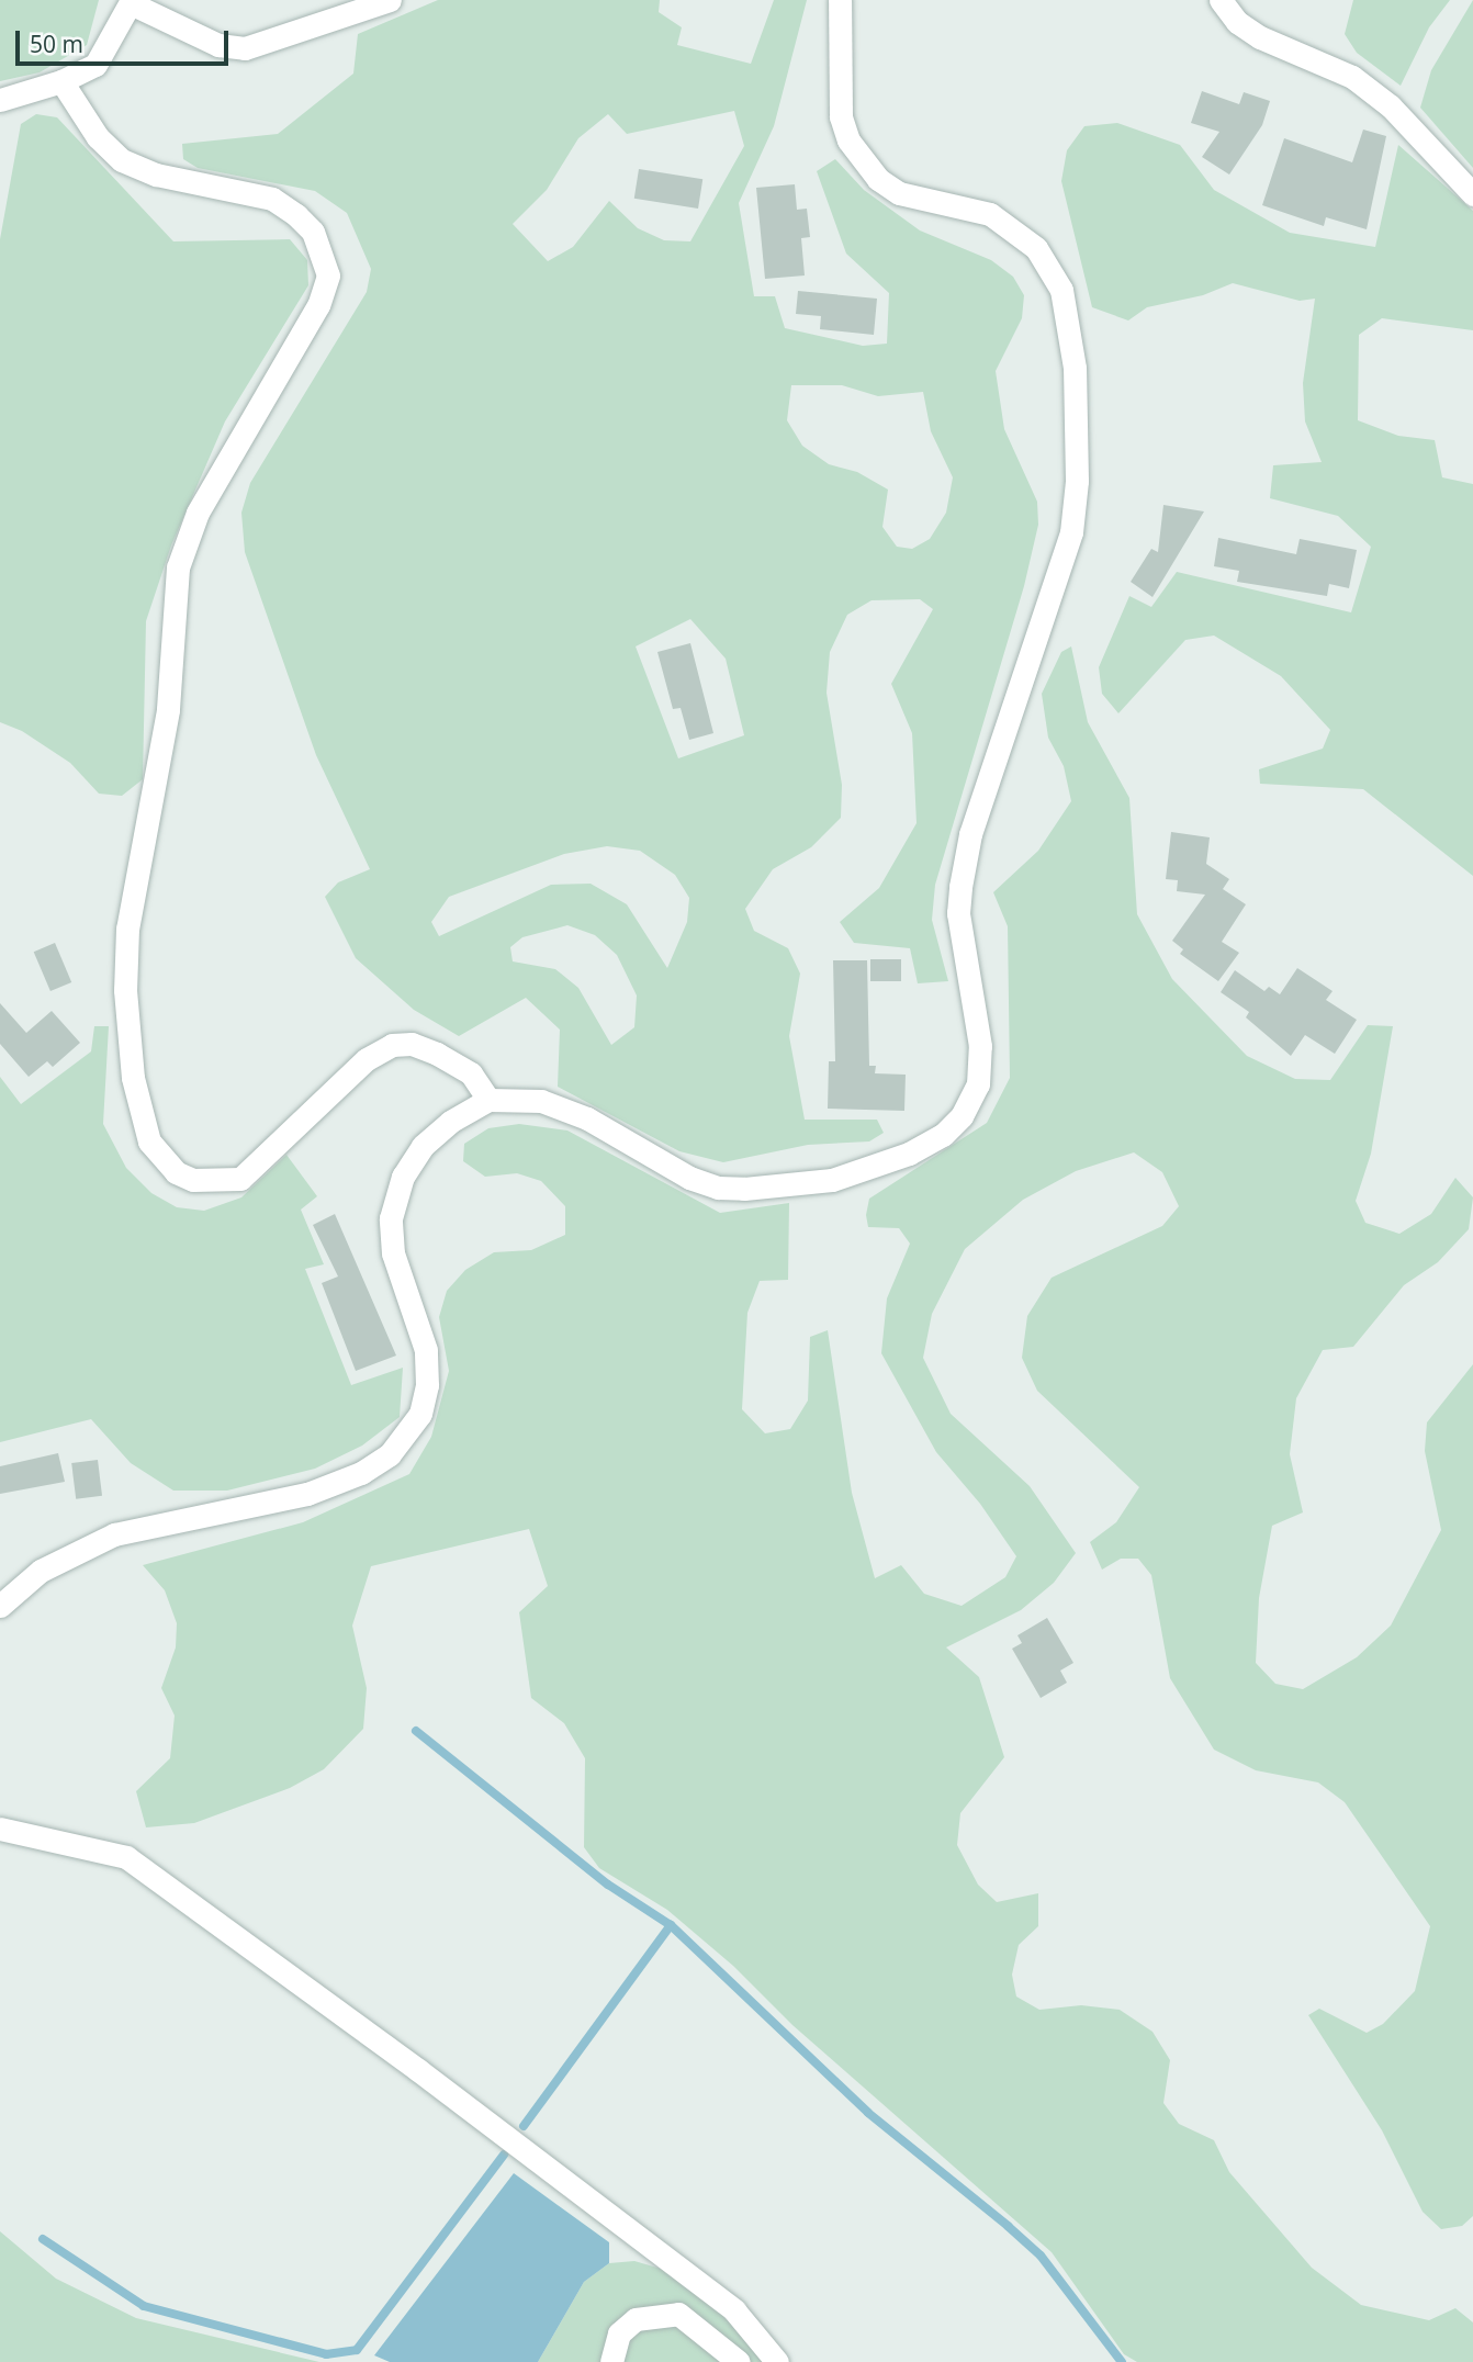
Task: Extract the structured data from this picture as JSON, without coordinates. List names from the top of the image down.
{
  "scale_bar": "50 m"
}
